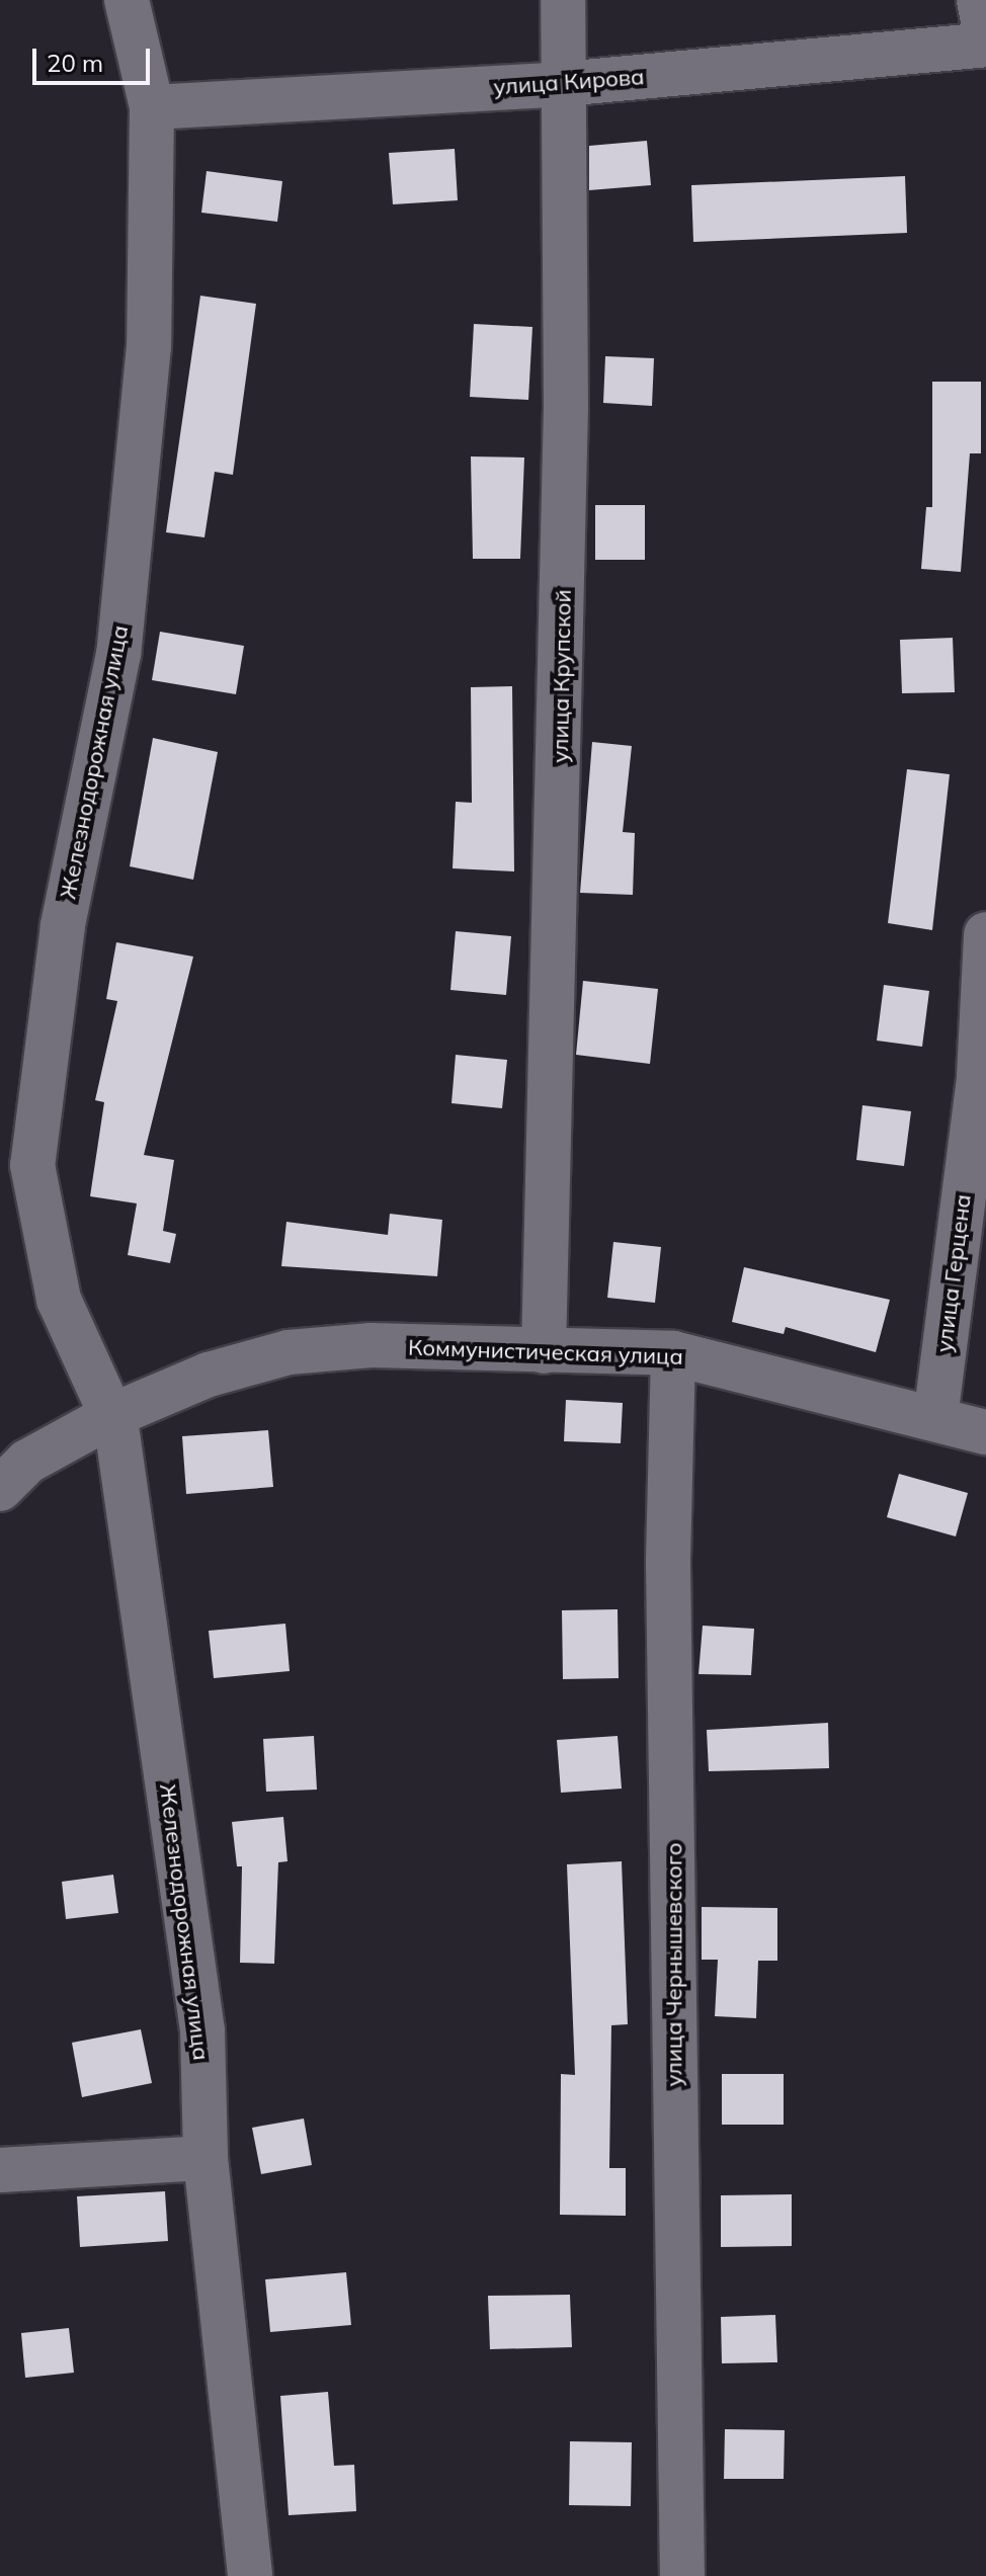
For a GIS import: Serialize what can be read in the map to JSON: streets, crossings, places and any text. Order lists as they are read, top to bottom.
{
  "streets": {
    "street": [
      "улица Кирова",
      "улица Крупской",
      "Железнодорожная улица",
      "улица Герцена",
      "Коммунистическая улица",
      "улица Чернышевского"
    ]
  },
  "crossings": [
    ["улица Кирова", "улица Крупской"],
    ["улица Кирова", "Железнодорожная улица"],
    ["улица Крупской", "Коммунистическая улица"],
    ["Железнодорожная улица", "Коммунистическая улица"],
    ["улица Герцена", "Коммунистическая улица"],
    ["Коммунистическая улица", "улица Чернышевского"]
  ],
  "scale_bar": "20 m"
}
